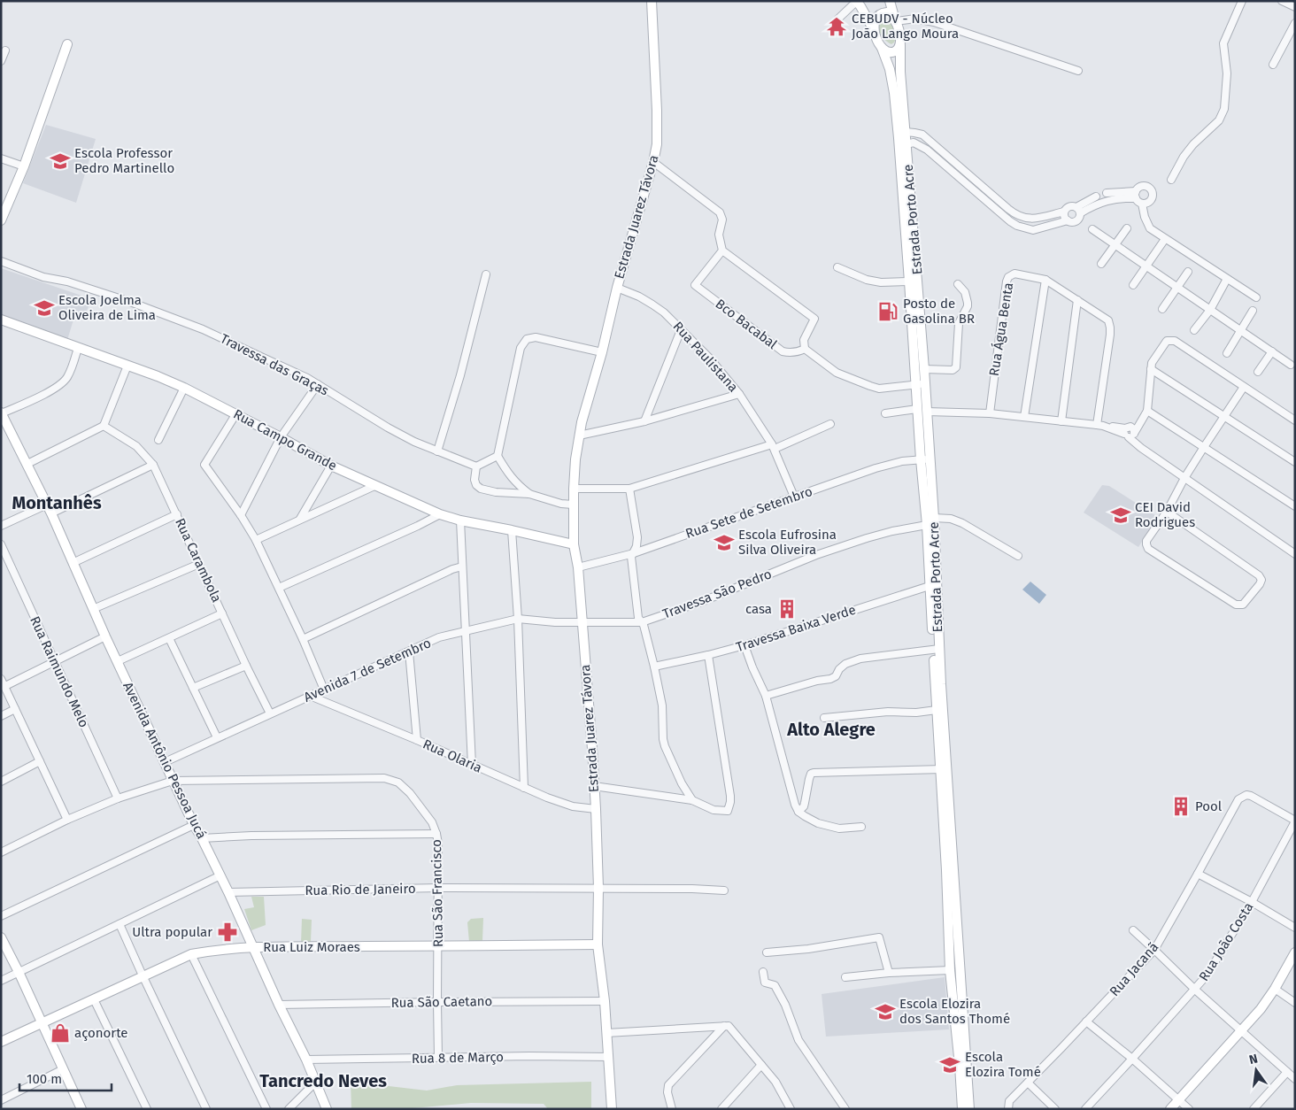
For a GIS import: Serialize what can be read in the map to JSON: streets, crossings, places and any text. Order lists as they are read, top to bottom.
{
  "streets": {
    "street": [
      "Estrada Juarez Távora",
      "Estrada Porto Acre",
      "Bco Bacabal",
      "Rua Água Benta",
      "Rua Paulistana",
      "Travessa das Graças",
      "Rua Campo Grande",
      "Rua Sete de Setembro",
      "Rua Carambola",
      "Travessa São Pedro",
      "Travessa Baixa Verde",
      "Avenida 7 de Setembro",
      "Rua Raimundo Melo",
      "Rua Olaria",
      "Avenida Antônio Pessoa Jucá",
      "Rua Rio de Janeiro",
      "Rua São Francisco",
      "Rua João Costa",
      "Rua Luiz Moraes",
      "Rua Jacanã",
      "Rua São Caetano",
      "Rua 8 de Março"
    ]
  },
  "crossings": [
    ["Estrada Juarez Távora", "Rua Paulistana"],
    ["Estrada Juarez Távora", "Rua Campo Grande"],
    ["Estrada Juarez Távora", "Rua Sete de Setembro"],
    ["Estrada Juarez Távora", "Travessa São Pedro"],
    ["Estrada Juarez Távora", "Avenida 7 de Setembro"],
    ["Estrada Juarez Távora", "Rua Olaria"],
    ["Estrada Juarez Távora", "Rua Rio de Janeiro"],
    ["Estrada Juarez Távora", "Rua Luiz Moraes"],
    ["Estrada Juarez Távora", "Rua São Caetano"],
    ["Estrada Juarez Távora", "Rua 8 de Março"],
    ["Estrada Porto Acre", "Rua Sete de Setembro"],
    ["Estrada Porto Acre", "Travessa São Pedro"],
    ["Estrada Porto Acre", "Travessa Baixa Verde"],
    ["Rua Paulistana", "Rua Sete de Setembro"],
    ["Rua Carambola", "Avenida 7 de Setembro"],
    ["Travessa São Pedro", "Avenida 7 de Setembro"],
    ["Avenida 7 de Setembro", "Rua Olaria"],
    ["Avenida 7 de Setembro", "Avenida Antônio Pessoa Jucá"],
    ["Rua Raimundo Melo", "Rua São Francisco"],
    ["Avenida Antônio Pessoa Jucá", "Rua Rio de Janeiro"],
    ["Avenida Antônio Pessoa Jucá", "Rua São Francisco"],
    ["Avenida Antônio Pessoa Jucá", "Rua Luiz Moraes"],
    ["Avenida Antônio Pessoa Jucá", "Rua São Caetano"],
    ["Avenida Antônio Pessoa Jucá", "Rua 8 de Março"],
    ["Rua Rio de Janeiro", "Rua São Francisco"],
    ["Rua São Francisco", "Rua Luiz Moraes"],
    ["Rua São Francisco", "Rua São Caetano"],
    ["Rua São Francisco", "Rua 8 de Março"],
    ["Rua João Costa", "Rua Jacanã"]
  ],
  "districts": ["Montanhês", "Alto Alegre", "Tancredo Neves"],
  "places": {
    "temple": ["CEBUDV - Núcleo João Lango Moura"],
    "school or university": [
      "Escola Professor Pedro Martinello",
      "Escola Joelma Oliveira de Lima",
      "CEI David Rodrigues",
      "Escola Eufrosina Silva Oliveira",
      "Escola Elozira dos Santos Thomé",
      "Escola Elozira Tomé"
    ],
    "fuel station": ["Posto de Gasolina BR"],
    "building": ["casa", "Pool"],
    "pharmacy": ["Ultra popular"],
    "shop": ["açonorte"]
  },
  "scale_bar": "100 m",
  "north": "top"
}
